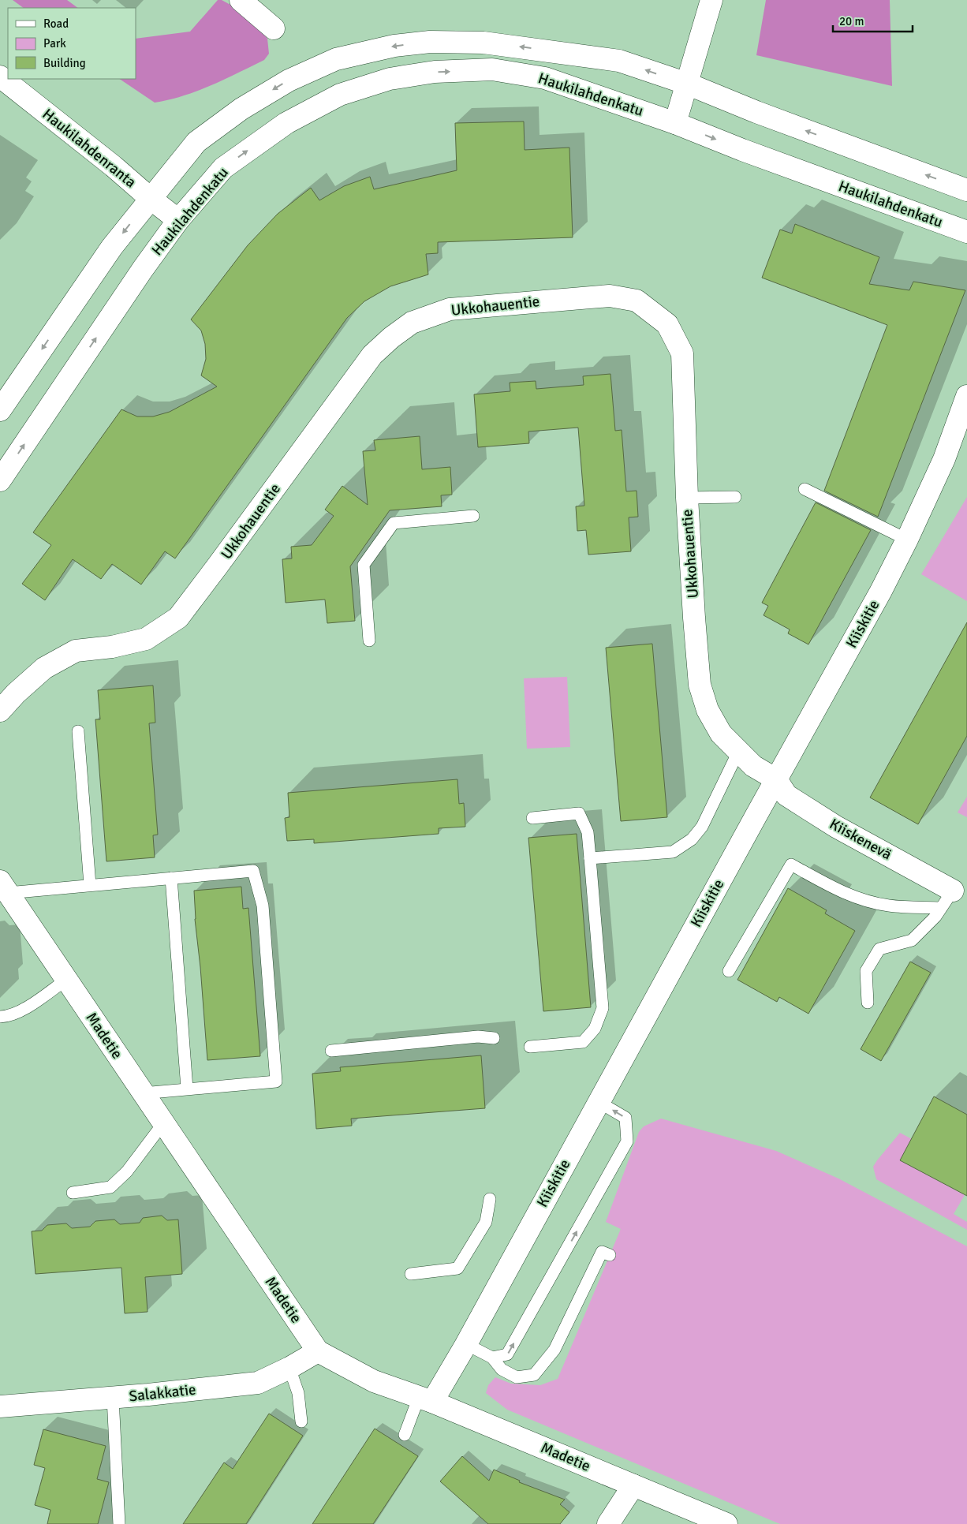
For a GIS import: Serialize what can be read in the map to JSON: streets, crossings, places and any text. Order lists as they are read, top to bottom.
{
  "streets": {
    "street": [
      "Haukilahdenkatu",
      "Haukilahdenranta",
      "Ukkohauentie",
      "Kiiskitie",
      "Kiiskenevä",
      "Madetie",
      "Salakkatie"
    ]
  },
  "crossings": [
    ["Haukilahdenkatu", "Haukilahdenranta"],
    ["Ukkohauentie", "Kiiskitie"],
    ["Ukkohauentie", "Kiiskenevä"],
    ["Kiiskitie", "Kiiskenevä"],
    ["Kiiskitie", "Madetie"],
    ["Madetie", "Salakkatie"]
  ],
  "legend": ["Road", "Park", "Building"],
  "scale_bar": "20 m"
}
